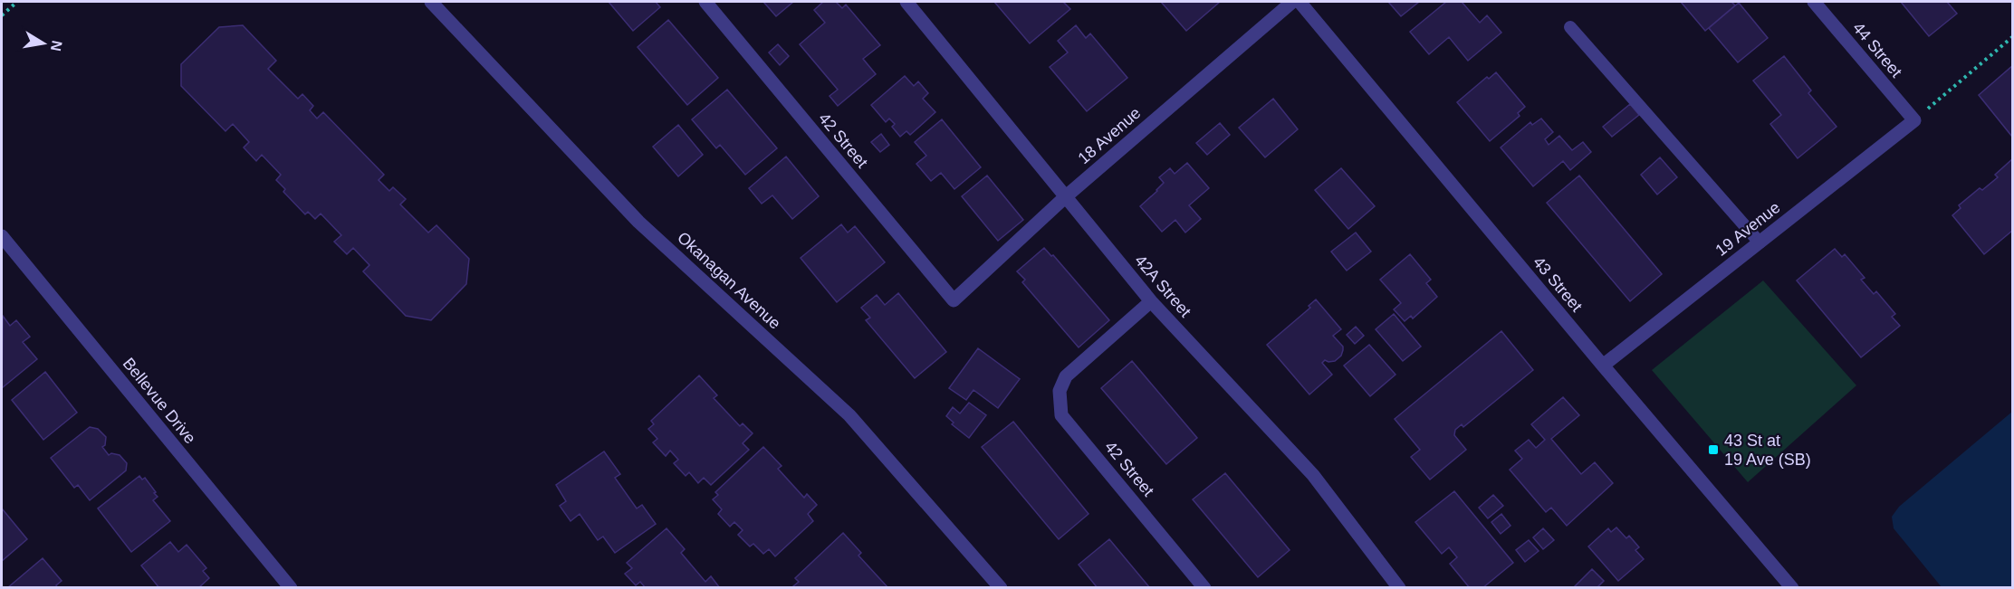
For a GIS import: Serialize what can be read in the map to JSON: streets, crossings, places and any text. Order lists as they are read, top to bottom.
{
  "streets": {
    "street": [
      "44 Street",
      "18 Avenue",
      "42 Street",
      "19 Avenue",
      "Okanagan Avenue",
      "43 Street",
      "42A Street",
      "Bellevue Drive"
    ]
  },
  "crossings": [
    ["44 Street", "19 Avenue"],
    ["18 Avenue", "42 Street"],
    ["18 Avenue", "42A Street"],
    ["42 Street", "42A Street"],
    ["19 Avenue", "43 Street"]
  ],
  "places": {
    "transit": ["43 St at 19 Ave (SB)"]
  },
  "north": "right"
}
